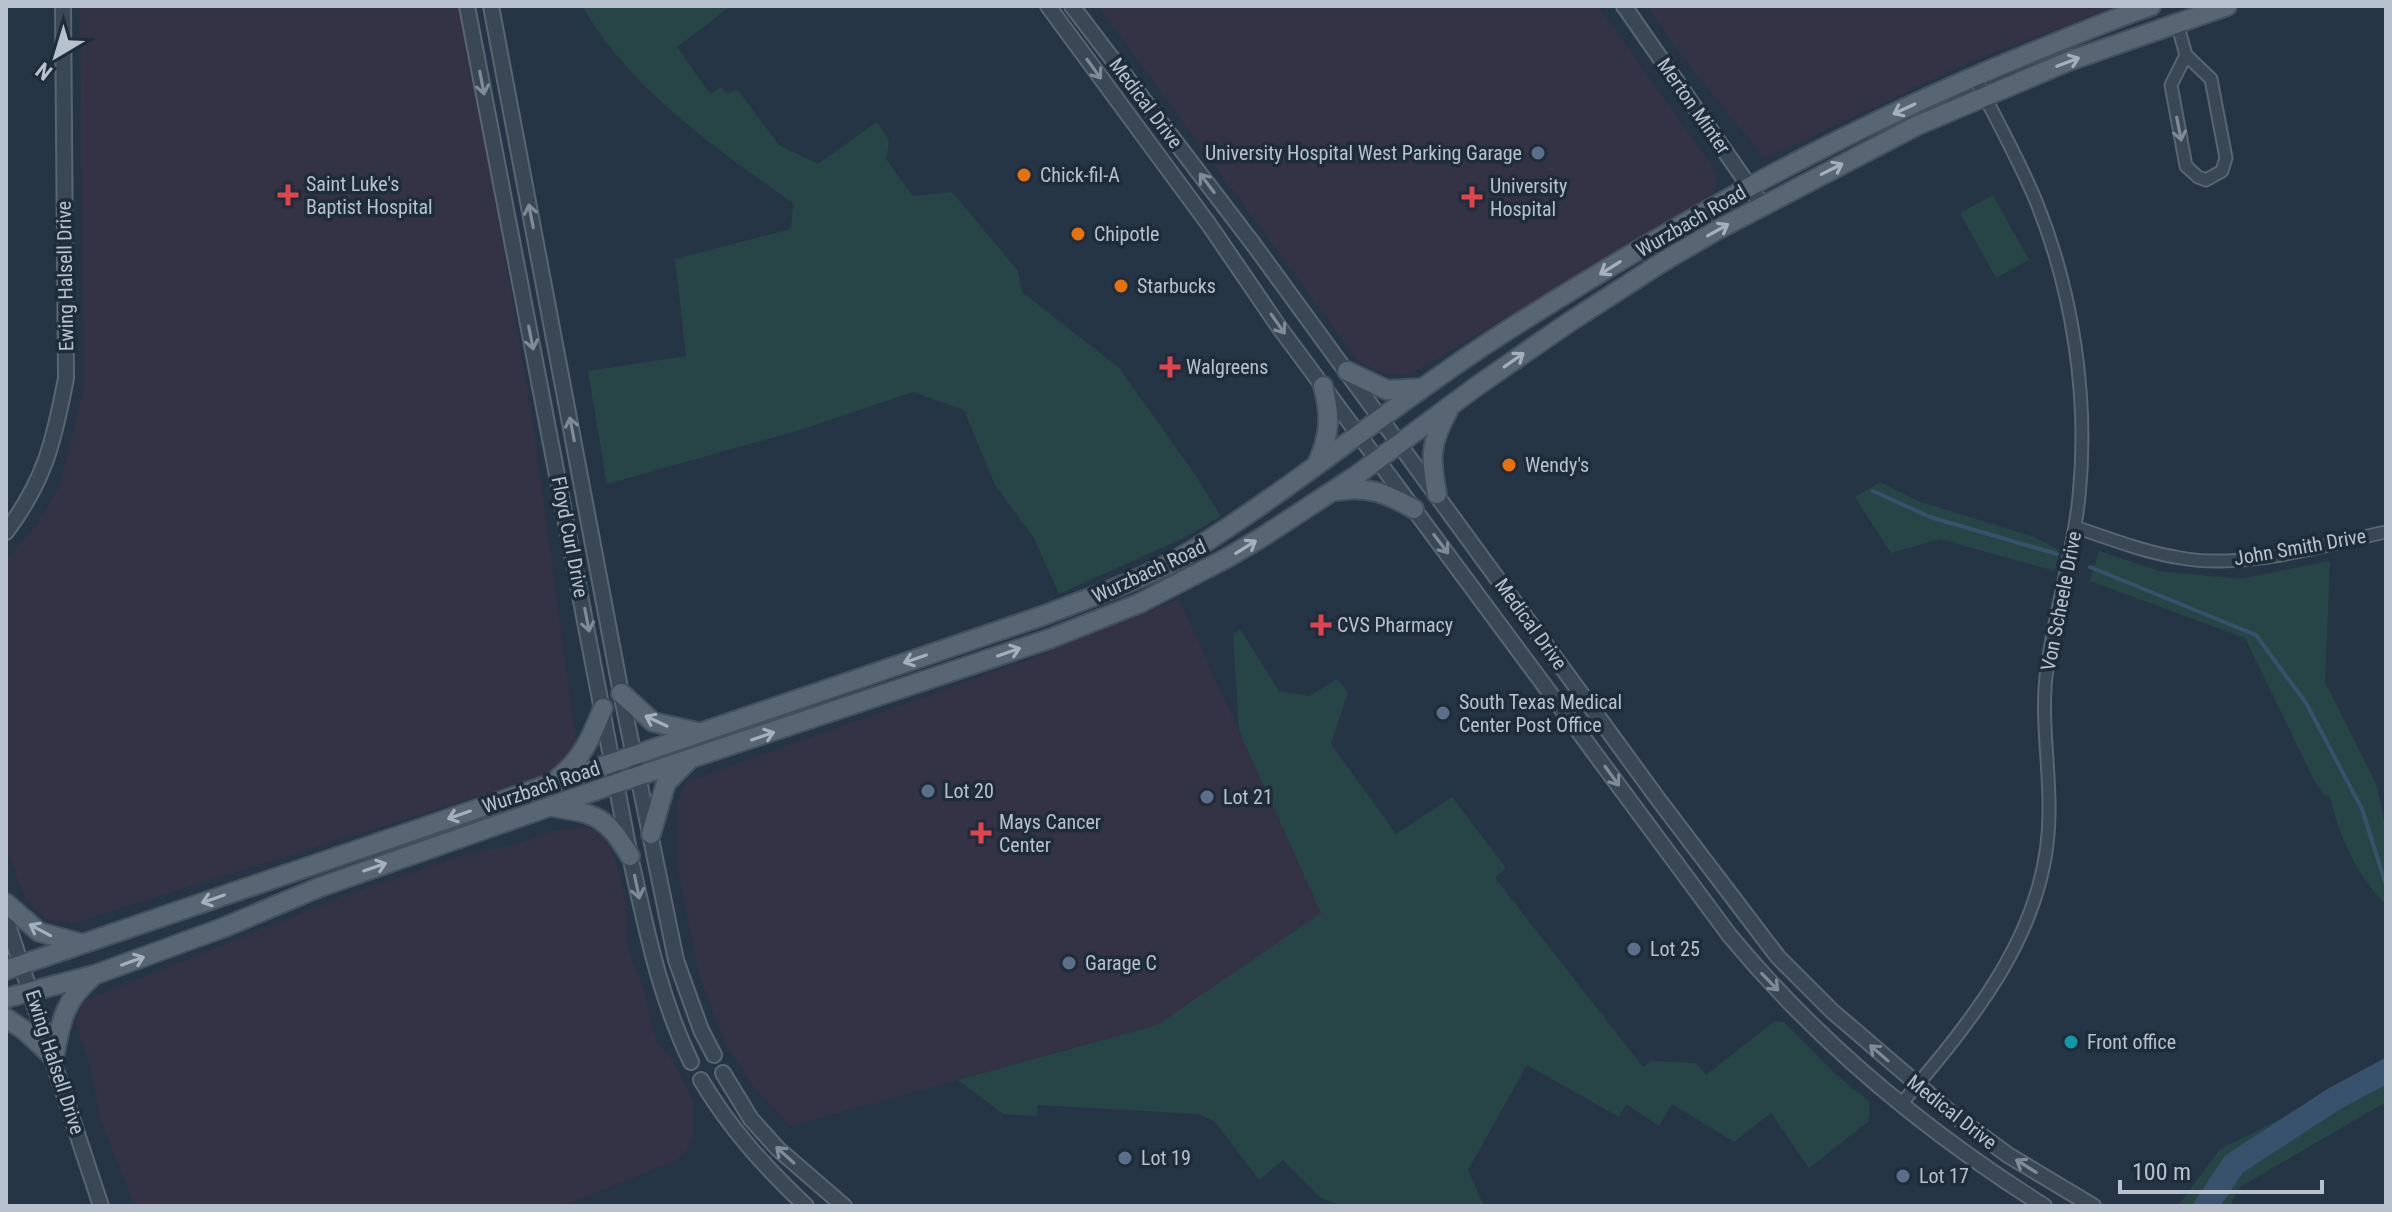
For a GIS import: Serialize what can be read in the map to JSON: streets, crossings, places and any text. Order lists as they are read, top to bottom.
{
  "streets": {
    "main road": ["Wurzbach Road"],
    "street": [
      "Medical Drive",
      "Merton Minter",
      "Ewing Halsell Drive",
      "Floyd Curl Drive",
      "John Smith Drive",
      "Von Scheele Drive"
    ]
  },
  "crossings": [
    ["Medical Drive", "Wurzbach Road"],
    ["Medical Drive", "Von Scheele Drive"],
    ["Merton Minter", "Wurzbach Road"],
    ["Wurzbach Road", "Ewing Halsell Drive"],
    ["Wurzbach Road", "Floyd Curl Drive"],
    ["Wurzbach Road", "Von Scheele Drive"],
    ["John Smith Drive", "Von Scheele Drive"]
  ],
  "places": {
    "other": [
      "University Hospital West Parking Garage",
      "Chick-fil-A",
      "Chipotle",
      "Starbucks",
      "Wendy's",
      "South Texas Medical Center Post Office",
      "Lot 20",
      "Lot 21",
      "Lot 25",
      "Garage C",
      "Front office",
      "Lot 19",
      "Lot 17"
    ],
    "health": [
      "Saint Luke's Baptist Hospital",
      "University Hospital",
      "Walgreens",
      "CVS Pharmacy",
      "Mays Cancer Center"
    ]
  },
  "scale_bar": "100 m",
  "north": "bottom left"
}
